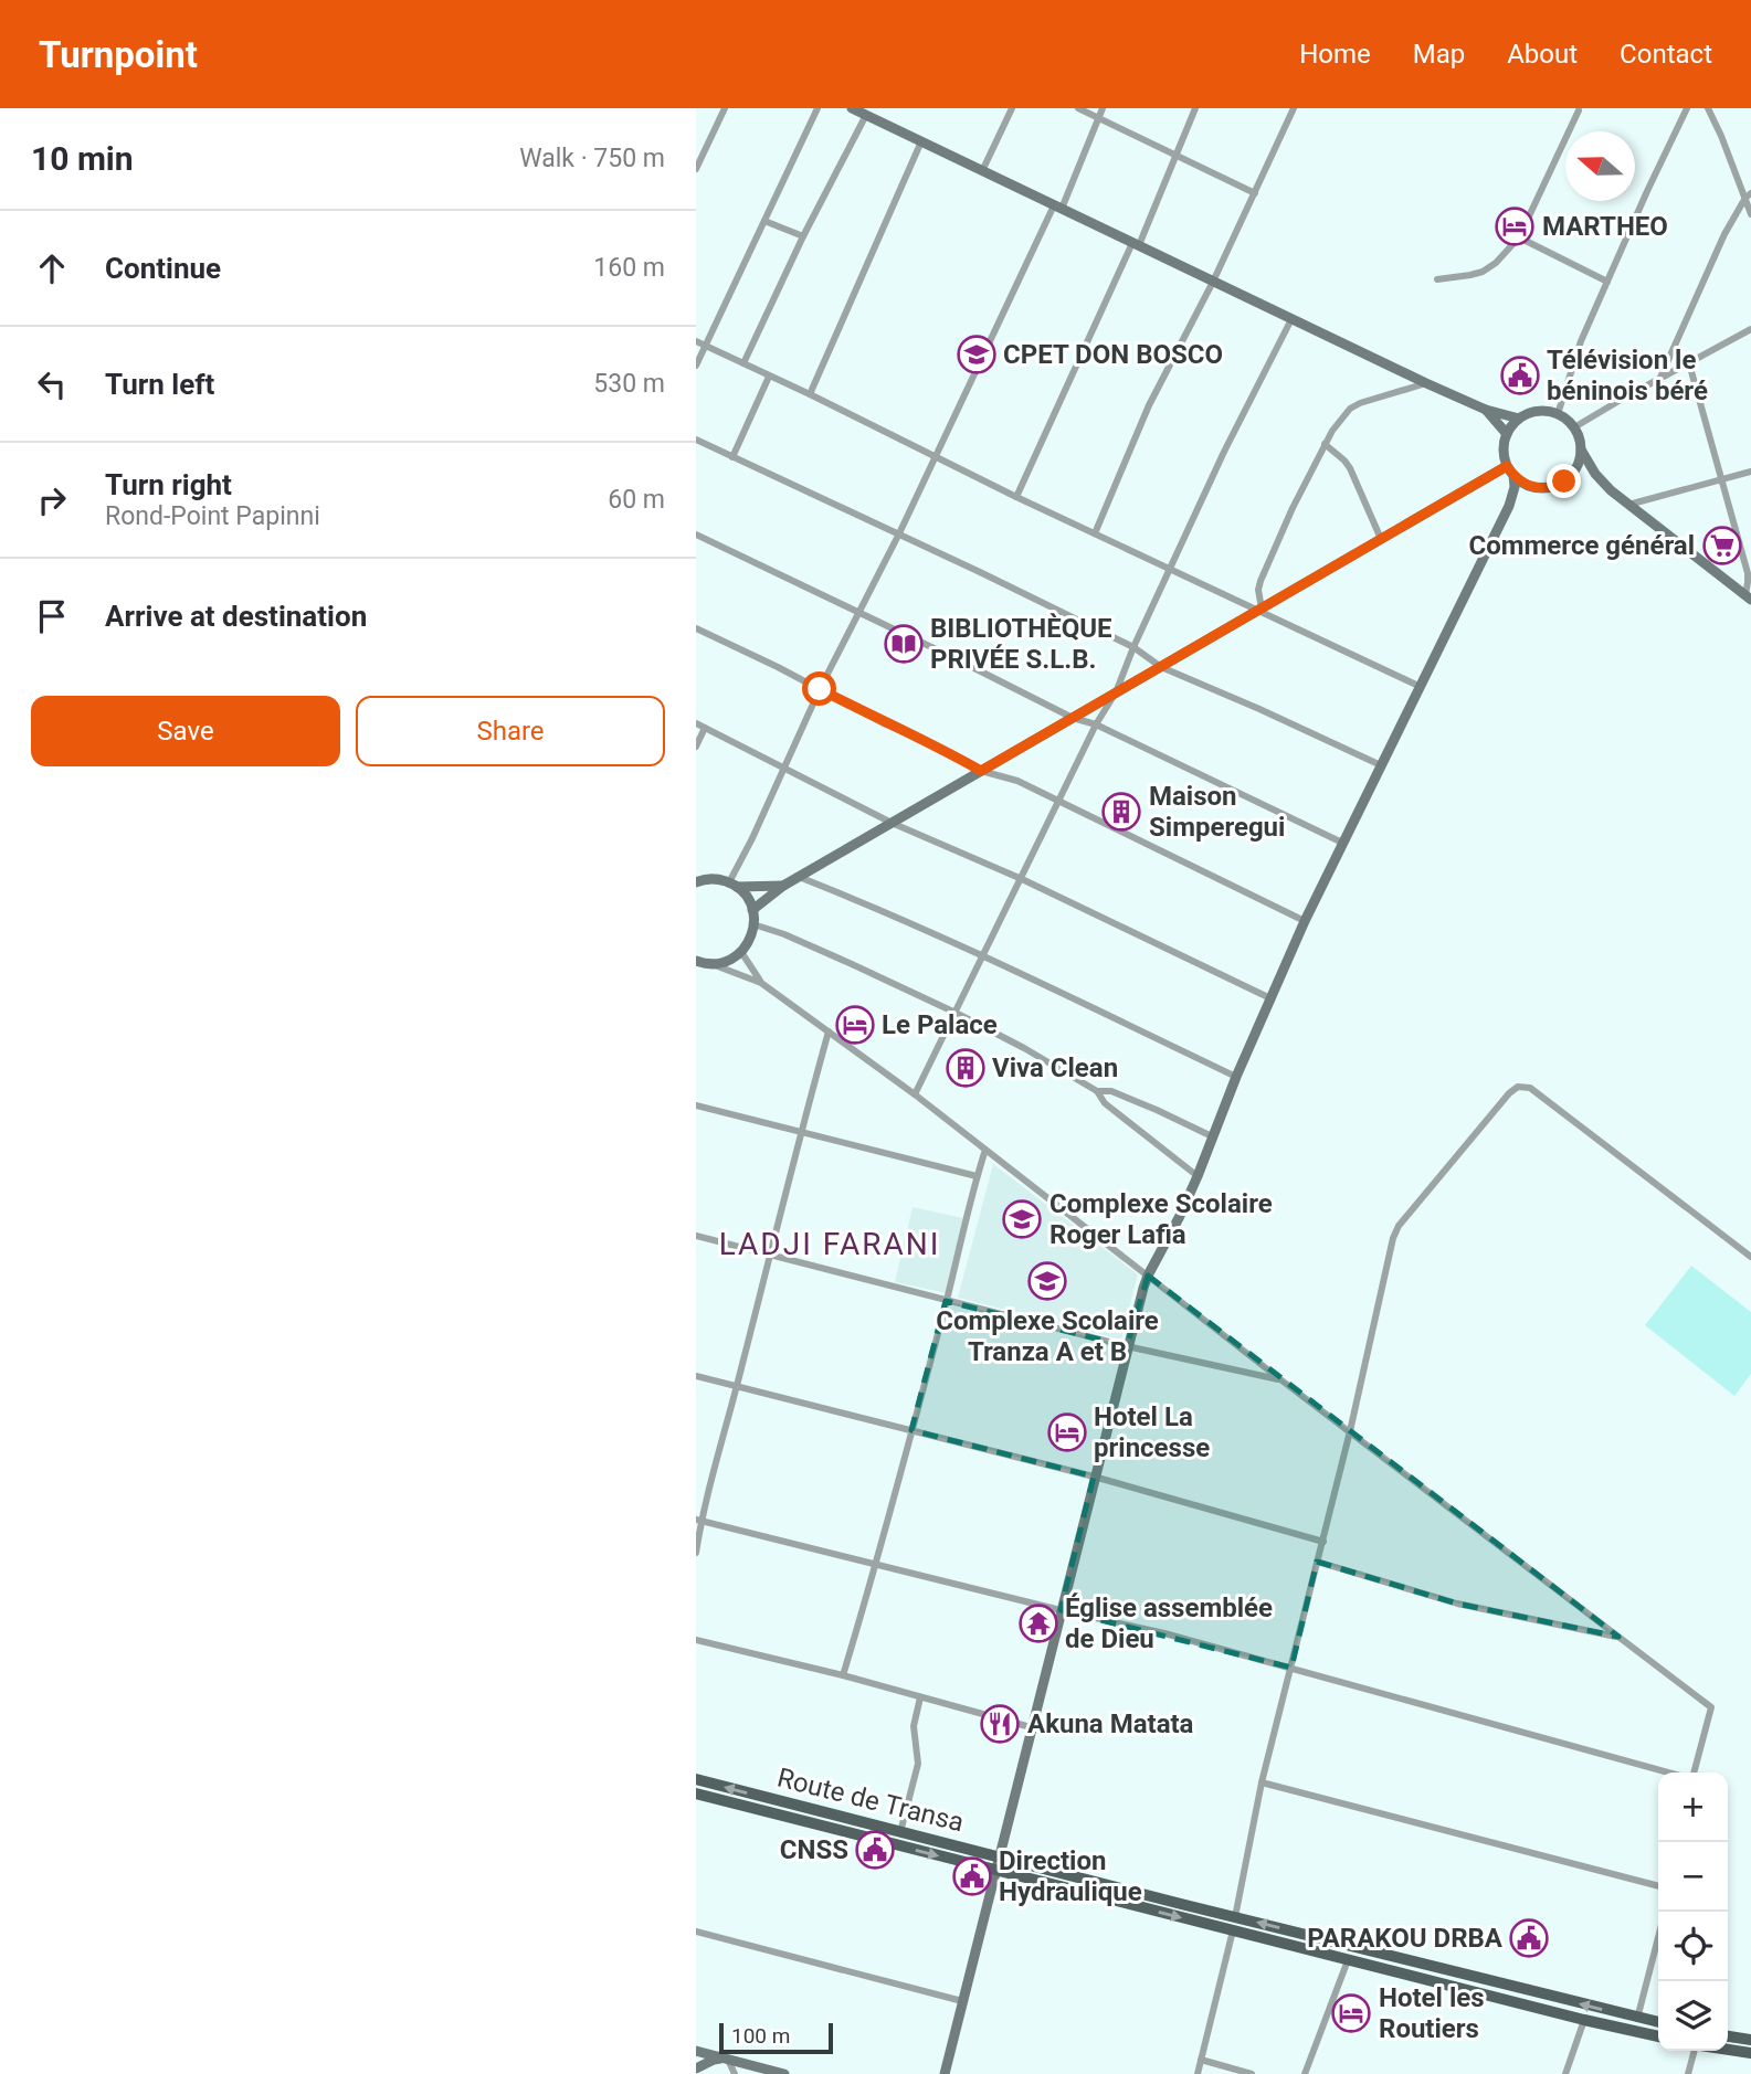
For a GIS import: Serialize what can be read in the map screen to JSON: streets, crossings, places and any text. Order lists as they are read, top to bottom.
{
  "streets": {
    "main road": ["Route de Transa"]
  },
  "districts": ["LADJI FARANI"],
  "places": {
    "hotel": [
      "MARTHEO",
      "Le Palace",
      "Hotel La princesse",
      "Hotel les Routiers"
    ],
    "school or university": ["CPET DON BOSCO", "Complexe Scolaire Roger Lafia", "Complexe Scolaire Tranza A et B"],
    "public building": [
      "Télévision le béninois béré",
      "CNSS",
      "Direction Hydraulique",
      "PARAKOU DRBA"
    ],
    "supermarket": ["Commerce général"],
    "library": ["BIBLIOTHÈQUE PRIVÉE S.L.B."],
    "building": ["Maison Simperegui", "Viva Clean"],
    "temple": ["Église assemblée de Dieu"],
    "restaurant": ["Akuna Matata"]
  },
  "scale_bar": "100 m",
  "north": "left",
  "page": {
    "header": "Turnpoint",
    "nav": [
      "Home",
      "Map",
      "About",
      "Contact"
    ],
    "heading": ["10 min", "Walk · 750 m"],
    "list": [
      ["Continue", "160 m"],
      ["Turn left", "530 m"],
      ["Turn right", "Rond-Point Papinni", "60 m"],
      "Arrive at destination"
    ],
    "buttons": ["Save", "Share"],
    "map_buttons": ["+", "−"],
    "scale": "100 m"
  }
}
